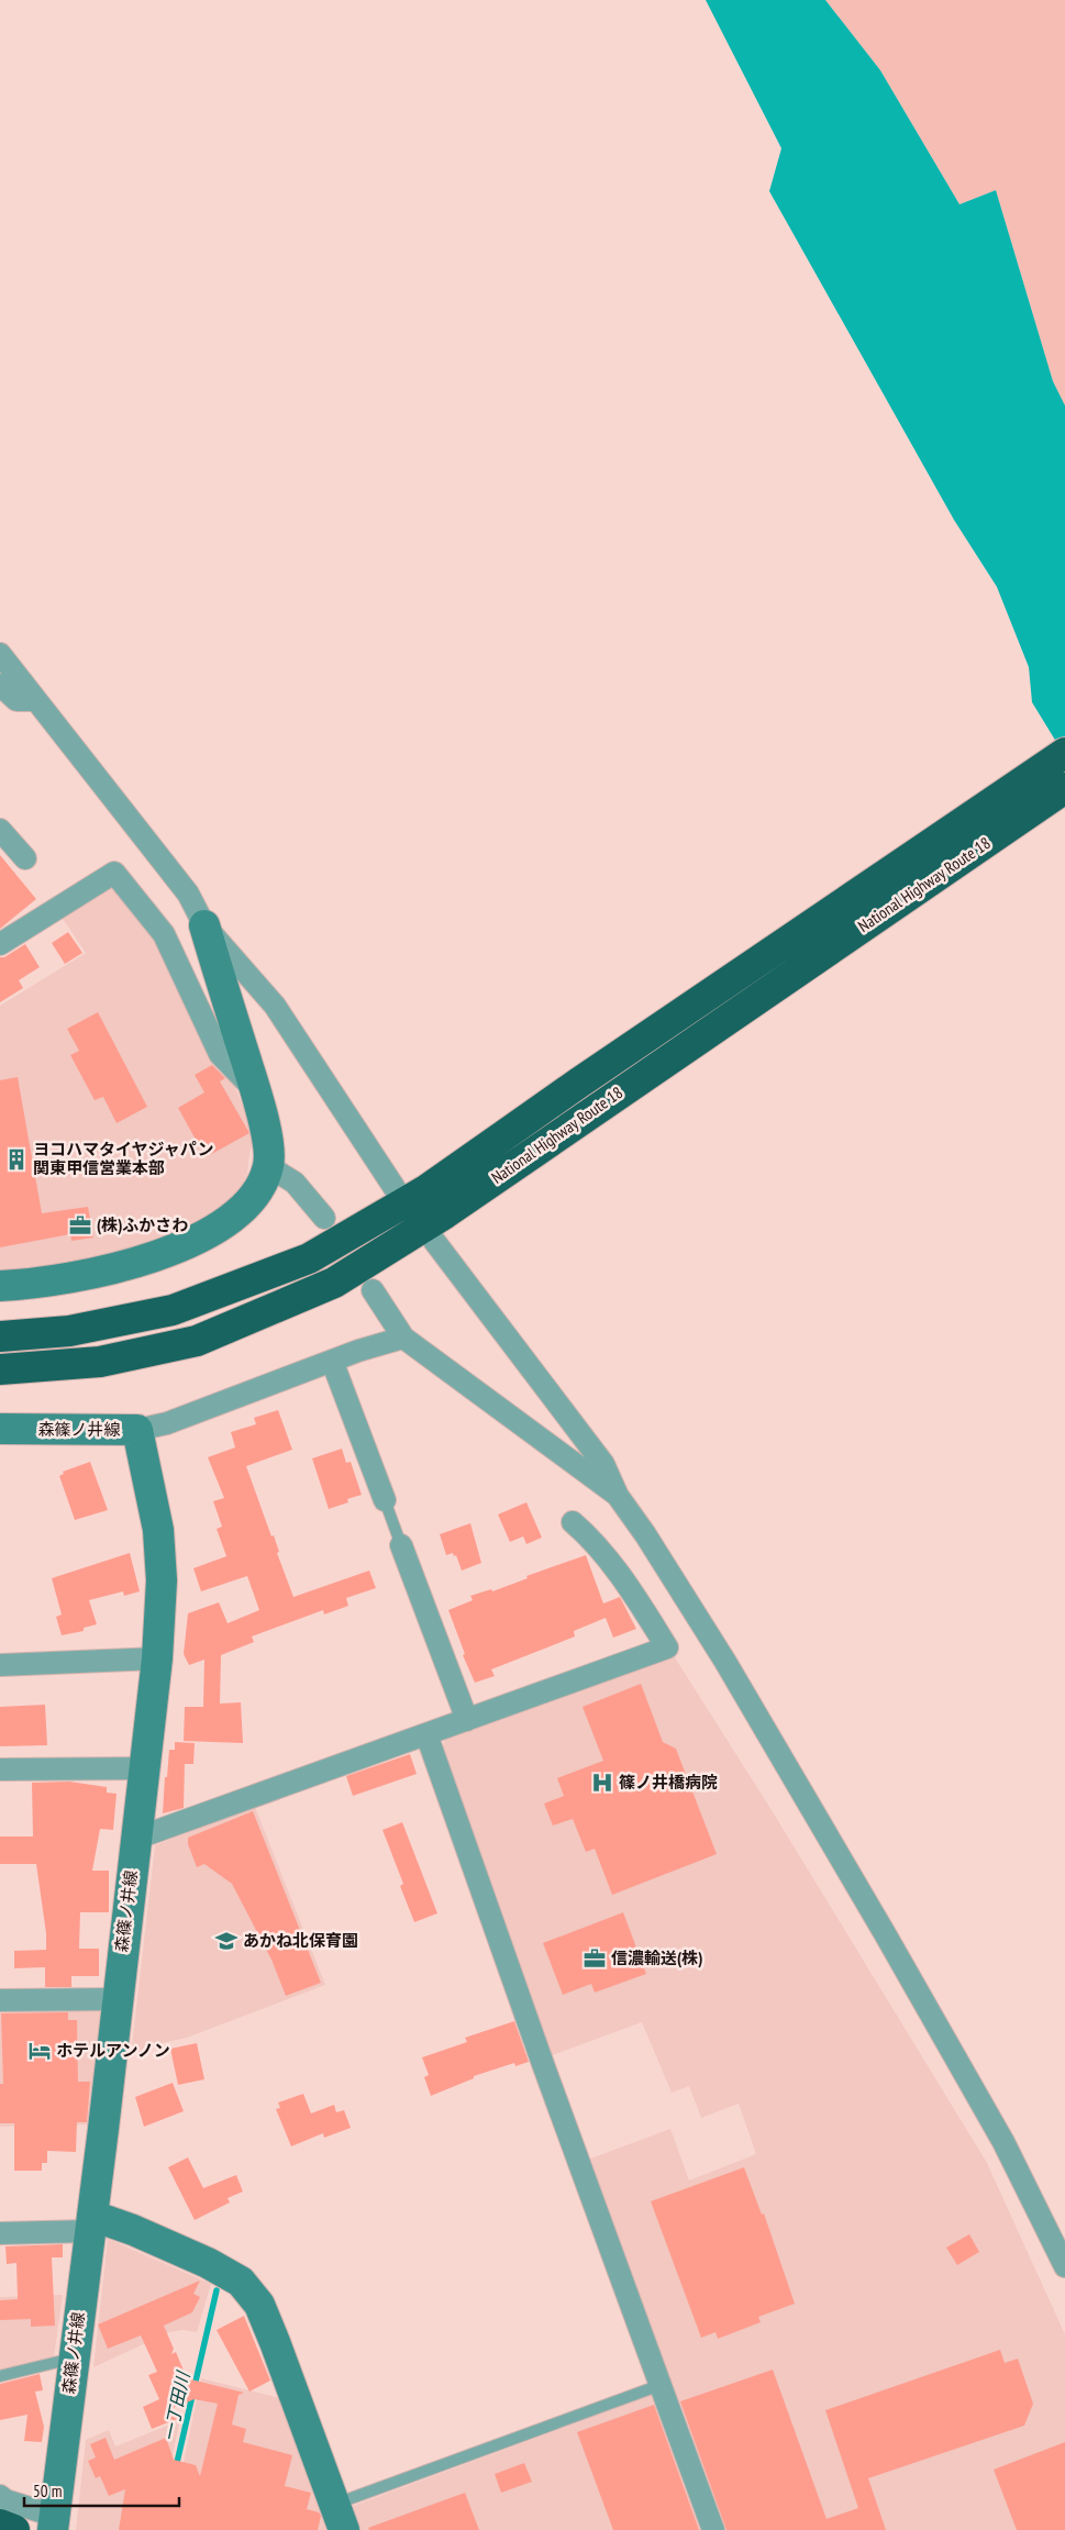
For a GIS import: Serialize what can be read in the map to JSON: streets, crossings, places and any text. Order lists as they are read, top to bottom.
{
  "streets": {
    "highway": ["National Highway Route 18"],
    "main road": ["森篠ノ井線"]
  },
  "water": ["一丁田川"],
  "places": {
    "building": ["ヨコハマタイヤジャパン 関東甲信営業本部"],
    "office": ["(株)ふかさわ", "信濃輸送(株)"],
    "hospital": ["篠ノ井橋病院"],
    "school or university": ["あかね北保育園"],
    "hotel": ["ホテルアンノン"]
  },
  "scale_bar": "50 m"
}
